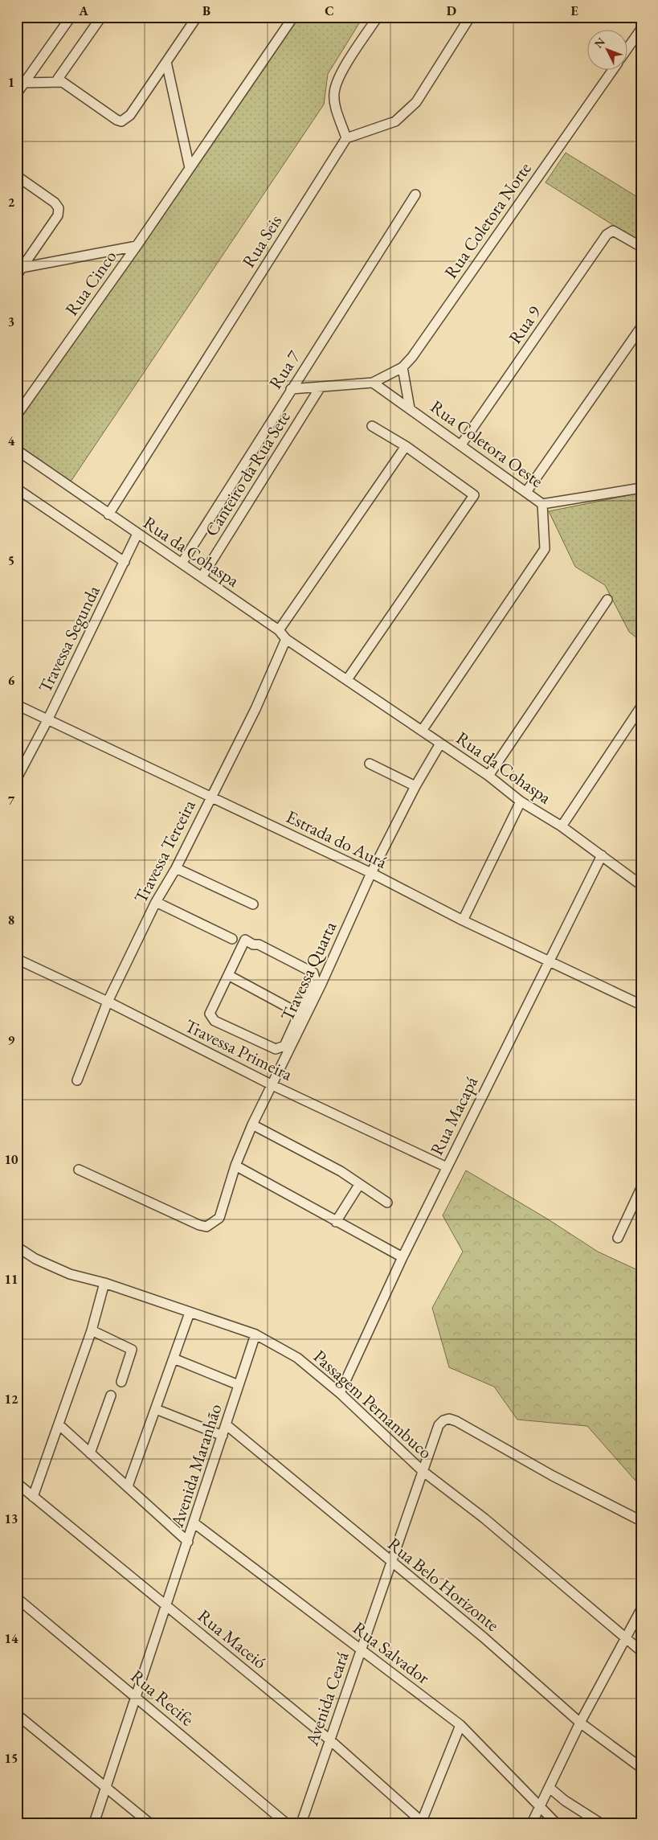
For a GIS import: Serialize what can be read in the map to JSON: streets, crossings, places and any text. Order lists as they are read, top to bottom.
{
  "streets": {
    "street": [
      "Rua Coletora Norte",
      "Rua Seis",
      "Rua Cinco",
      "Rua 9",
      "Rua 7",
      "Rua Coletora Oeste",
      "Canteiro da Rua Sete",
      "Rua da Cohaspa",
      "Travessa Segunda",
      "Estrada do Aurá",
      "Travessa Terceira",
      "Travessa Quarta",
      "Travessa Primeira",
      "Rua Macapá",
      "Passagem Pernambuco",
      "Avenida Maranhão",
      "Rua Belo Horizonte",
      "Rua Maceió",
      "Rua Salvador",
      "Rua Recife",
      "Avenida Ceará"
    ]
  },
  "crossings": [
    ["Rua Coletora Norte", "Rua Coletora Oeste"],
    ["Rua Seis", "Rua da Cohaspa"],
    ["Rua 9", "Rua Coletora Oeste"],
    ["Rua 7", "Rua da Cohaspa"],
    ["Canteiro da Rua Sete", "Rua da Cohaspa"],
    ["Rua da Cohaspa", "Travessa Segunda"],
    ["Rua da Cohaspa", "Travessa Terceira"],
    ["Rua da Cohaspa", "Travessa Quarta"],
    ["Rua da Cohaspa", "Rua Macapá"],
    ["Travessa Segunda", "Estrada do Aurá"],
    ["Estrada do Aurá", "Travessa Terceira"],
    ["Estrada do Aurá", "Travessa Quarta"],
    ["Estrada do Aurá", "Rua Macapá"],
    ["Travessa Terceira", "Travessa Primeira"],
    ["Travessa Quarta", "Travessa Primeira"],
    ["Travessa Primeira", "Rua Macapá"],
    ["Rua Macapá", "Passagem Pernambuco"],
    ["Passagem Pernambuco", "Avenida Maranhão"],
    ["Passagem Pernambuco", "Avenida Ceará"],
    ["Avenida Maranhão", "Rua Belo Horizonte"],
    ["Avenida Maranhão", "Rua Maceió"],
    ["Avenida Maranhão", "Rua Salvador"],
    ["Avenida Maranhão", "Rua Recife"],
    ["Rua Belo Horizonte", "Avenida Ceará"],
    ["Rua Maceió", "Avenida Ceará"],
    ["Rua Salvador", "Avenida Ceará"]
  ],
  "north": "top left",
  "grid": {
    "columns": [
      "A",
      "B",
      "C",
      "D",
      "E"
    ],
    "rows": [
      "1",
      "2",
      "3",
      "4",
      "5",
      "6",
      "7",
      "8",
      "9",
      "10",
      "11",
      "12",
      "13",
      "14",
      "15"
    ]
  }
}
